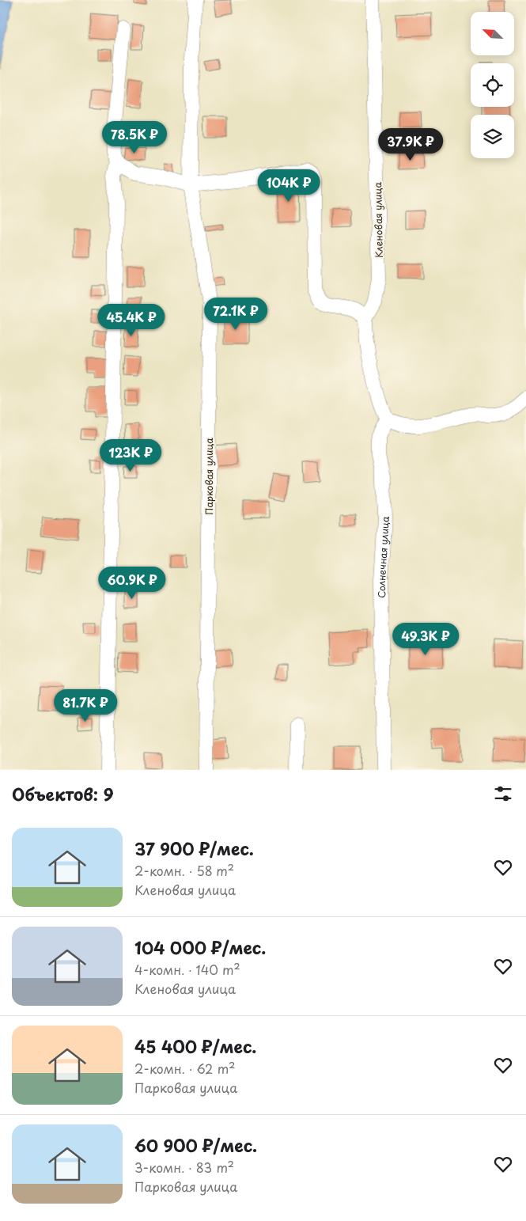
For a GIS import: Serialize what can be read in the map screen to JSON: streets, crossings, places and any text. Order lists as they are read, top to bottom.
{
  "streets": {
    "street": ["Кленовая улица", "Парковая улица", "Солнечная улица"]
  },
  "north": "top left",
  "page": {
    "price": [
      "78.5K ₽",
      "37.9K ₽",
      "104K ₽",
      "72.1K ₽",
      "45.4K ₽",
      "123K ₽",
      "60.9K ₽",
      "49.3K ₽",
      "81.7K ₽"
    ],
    "heading": "Объектов: 9",
    "list": [
      {
        "name": "37 900 ₽/мес.",
        "note": "2-комн. · 58 m² · Кленовая улица"
      },
      {
        "name": "104 000 ₽/мес.",
        "note": "4-комн. · 140 m² · Кленовая улица"
      },
      {
        "name": "45 400 ₽/мес.",
        "note": "2-комн. · 62 m² · Парковая улица"
      },
      {
        "name": "60 900 ₽/мес.",
        "note": "3-комн. · 83 m² · Парковая улица"
      }
    ]
  }
}
